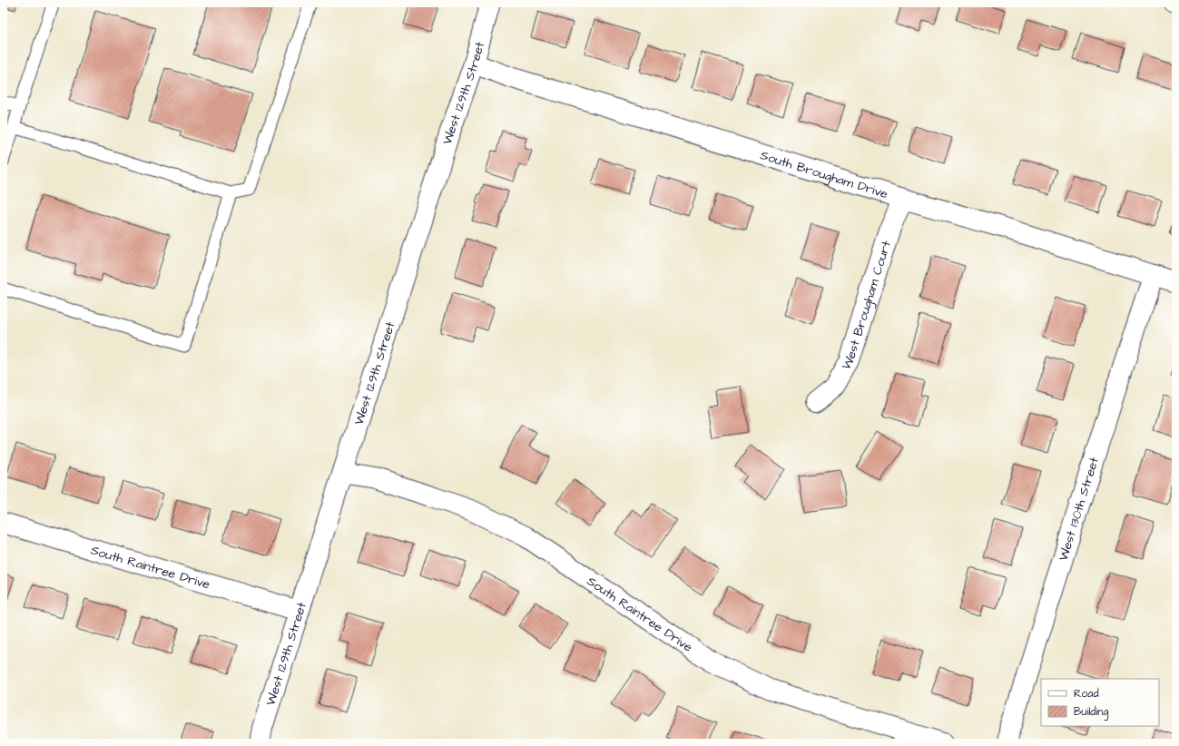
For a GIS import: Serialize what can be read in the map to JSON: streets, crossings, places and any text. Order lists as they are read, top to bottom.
{
  "streets": {
    "street": [
      "West 129th Street",
      "South Brougham Drive",
      "West Brougham Court",
      "West 130th Street",
      "South Raintree Drive"
    ]
  },
  "crossings": [
    ["West 129th Street", "South Brougham Drive"],
    ["West 129th Street", "South Raintree Drive"],
    ["South Brougham Drive", "West Brougham Court"],
    ["South Brougham Drive", "West 130th Street"]
  ],
  "legend": ["Road", "Building"]
}
